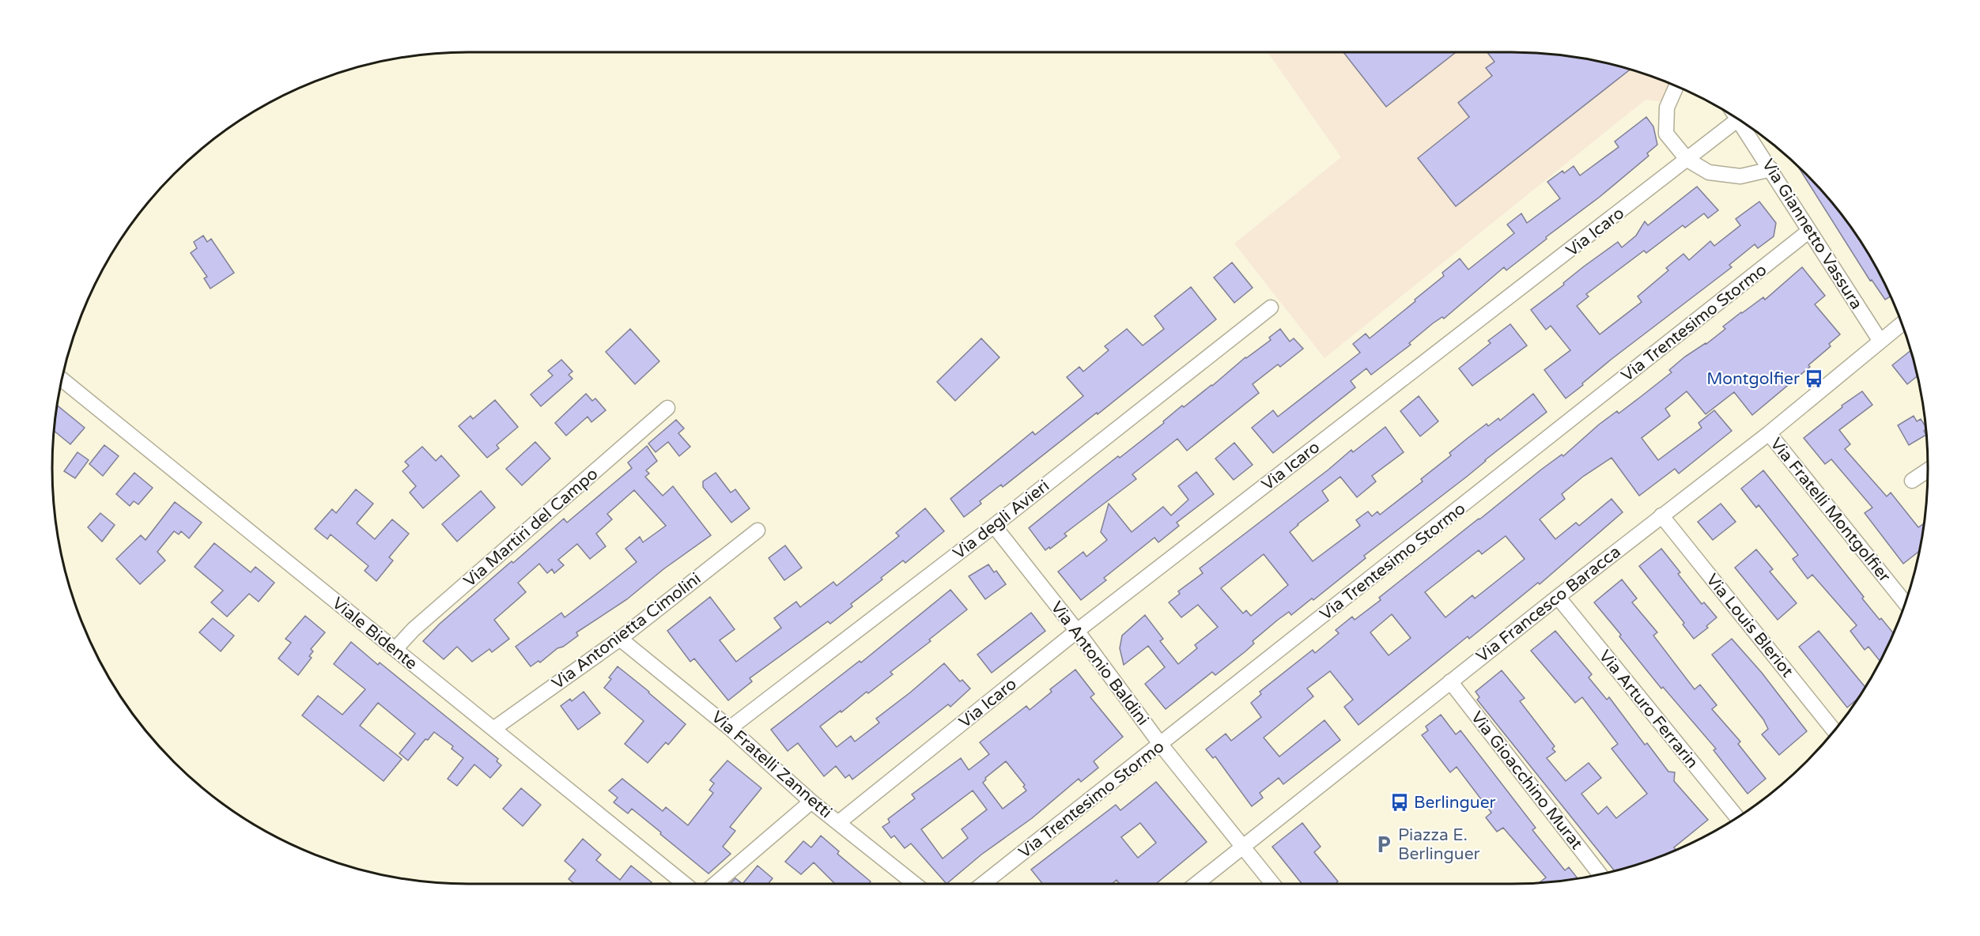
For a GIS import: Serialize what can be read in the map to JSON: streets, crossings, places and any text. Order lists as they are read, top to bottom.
{
  "streets": {
    "street": [
      "Via Icaro",
      "Via Giannetto Vassura",
      "Via Trentesimo Stormo",
      "Via Fratelli Montgolfier",
      "Via degli Avieri",
      "Via Martiri del Campo",
      "Via Francesco Baracca",
      "Via Louis Bleriot",
      "Via Antonietta Cimolini",
      "Viale Bidente",
      "Via Antonio Baldini",
      "Via Arturo Ferrarin",
      "Via Fratelli Zannetti",
      "Via Gioacchino Murat"
    ]
  },
  "crossings": [
    ["Via Icaro", "Via Antonio Baldini"],
    ["Via Icaro", "Via Fratelli Zannetti"],
    ["Via Giannetto Vassura", "Via Trentesimo Stormo"],
    ["Via Giannetto Vassura", "Via Francesco Baracca"],
    ["Via Trentesimo Stormo", "Via Antonio Baldini"],
    ["Via Fratelli Montgolfier", "Via Francesco Baracca"],
    ["Via degli Avieri", "Via Antonio Baldini"],
    ["Via degli Avieri", "Via Fratelli Zannetti"],
    ["Via Martiri del Campo", "Viale Bidente"],
    ["Via Francesco Baracca", "Via Louis Bleriot"],
    ["Via Francesco Baracca", "Via Antonio Baldini"],
    ["Via Francesco Baracca", "Via Arturo Ferrarin"],
    ["Via Francesco Baracca", "Via Gioacchino Murat"],
    ["Via Antonietta Cimolini", "Viale Bidente"],
    ["Via Antonietta Cimolini", "Via Fratelli Zannetti"]
  ],
  "places": {
    "bus stop": ["Montgolfier", "Berlinguer"],
    "parking": ["Piazza E. Berlinguer"]
  }
}
